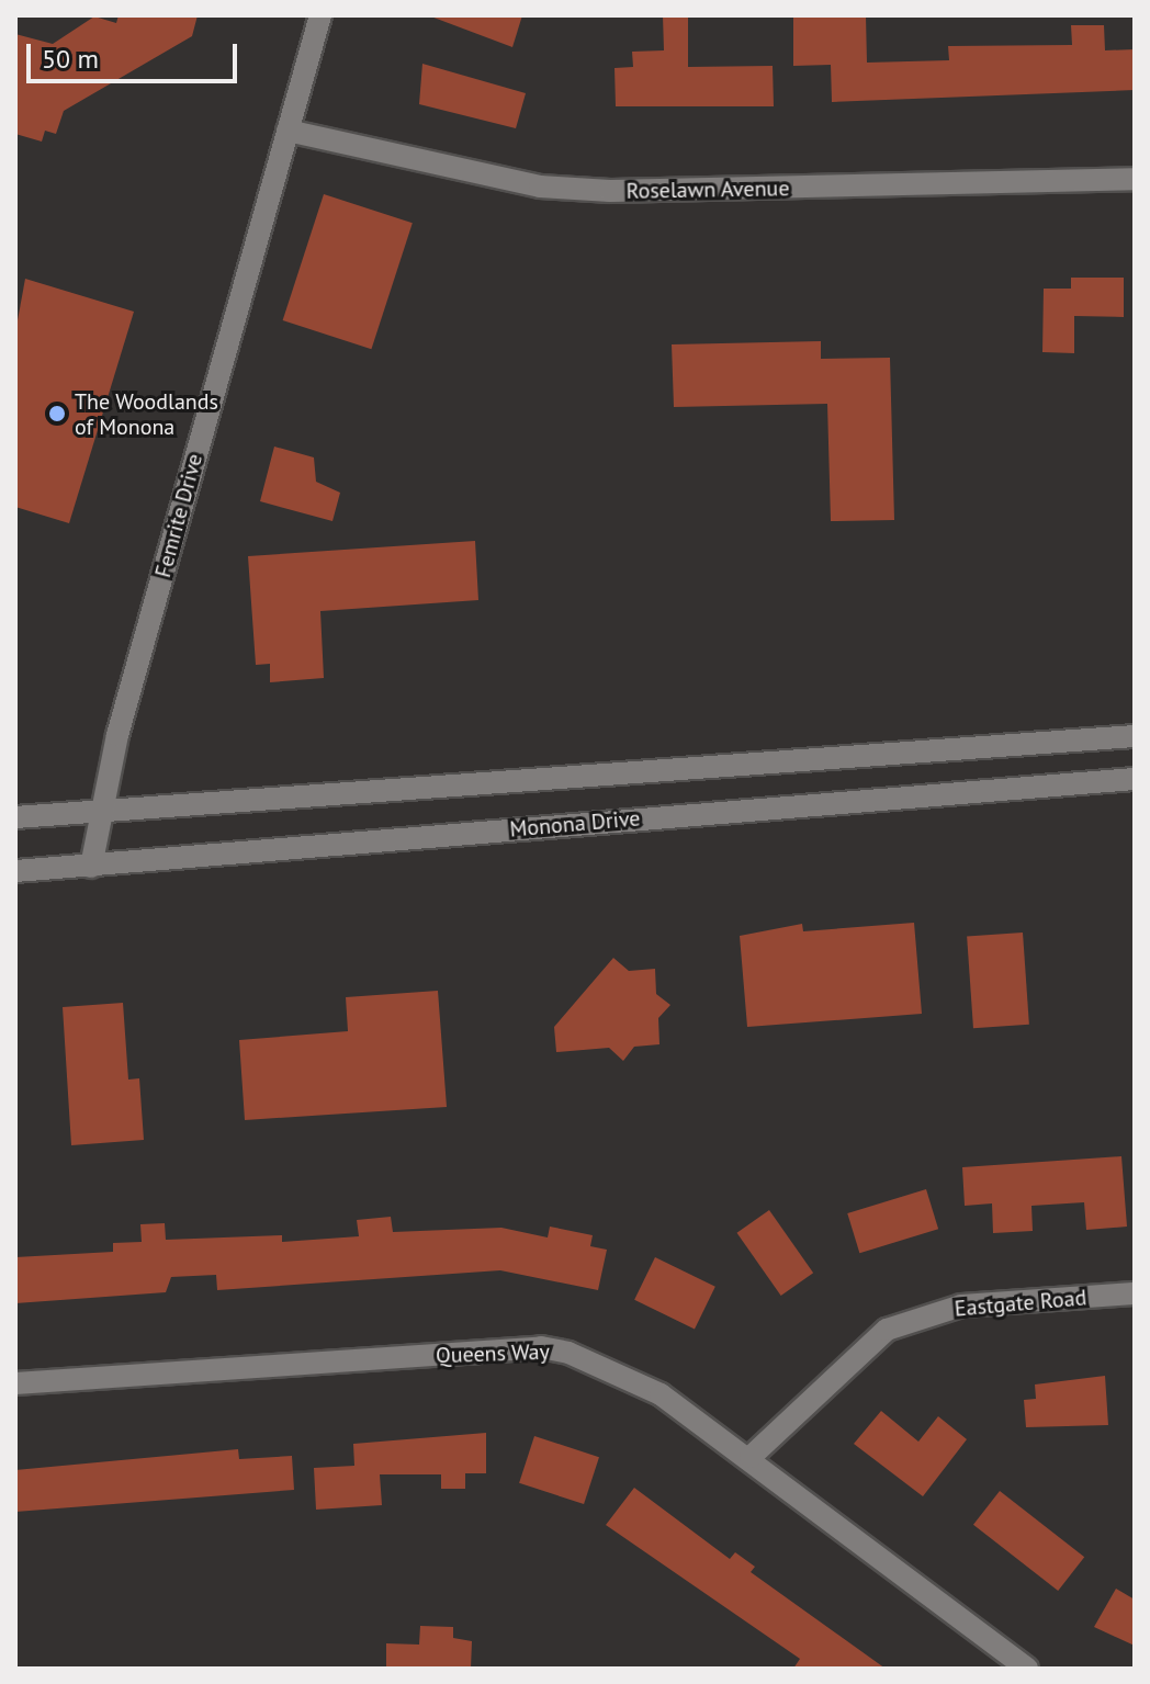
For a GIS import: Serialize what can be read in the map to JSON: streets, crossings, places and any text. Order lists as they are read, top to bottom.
{
  "streets": {
    "street": [
      "Roselawn Avenue",
      "Femrite Drive",
      "Monona Drive",
      "Eastgate Road",
      "Queens Way"
    ]
  },
  "crossings": [
    ["Roselawn Avenue", "Femrite Drive"],
    ["Femrite Drive", "Monona Drive"],
    ["Eastgate Road", "Queens Way"]
  ],
  "places": ["The Woodlands of Monona"],
  "scale_bar": "50 m"
}
